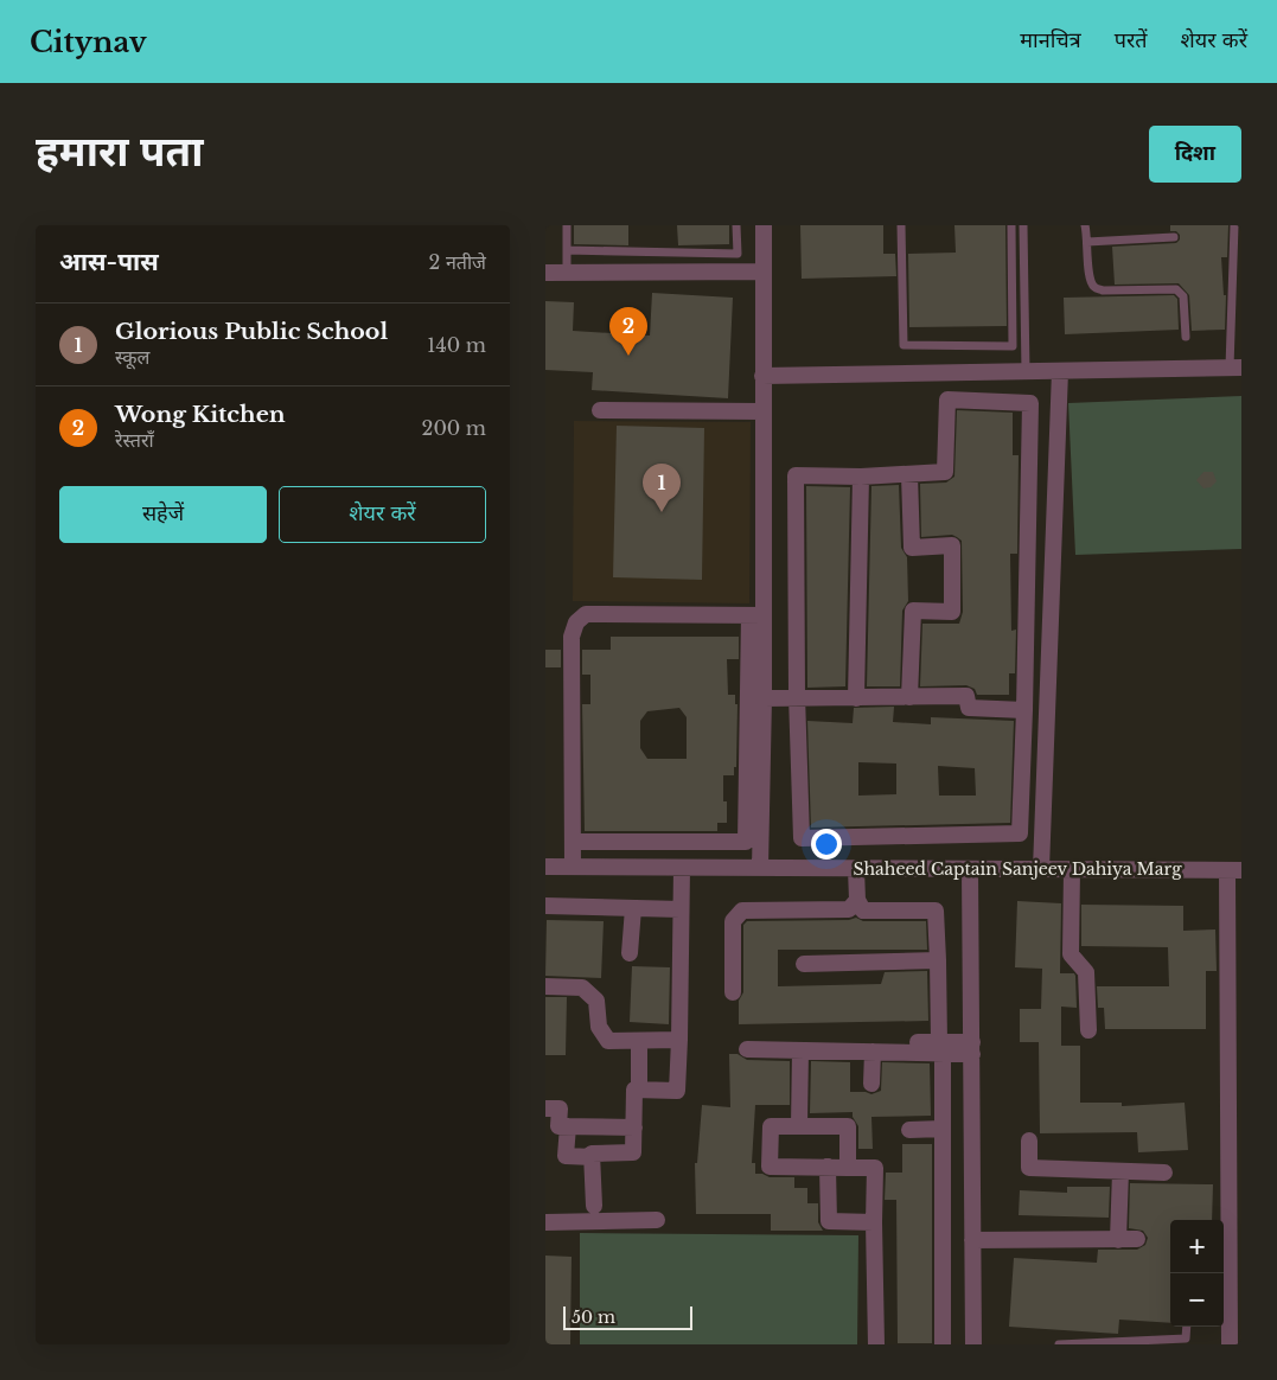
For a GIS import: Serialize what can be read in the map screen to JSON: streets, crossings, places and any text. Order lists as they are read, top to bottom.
{
  "streets": {
    "street": ["Shaheed Captain Sanjeev Dahiya Marg"]
  },
  "scale_bar": "50 m",
  "page": {
    "header": "Citynav",
    "nav": ["मानचित्र", "परतें", "शेयर करें"],
    "title": "हमारा पता",
    "buttons": [
      "दिशा",
      ["सहेजें", "शेयर करें"]
    ],
    "heading": ["आस-पास", "2 नतीजे"],
    "list": [
      {
        "mark": "1",
        "name": "Glorious Public School",
        "note": "स्कूल",
        "value": "140 m"
      },
      {
        "mark": "2",
        "name": "Wong Kitchen",
        "note": "रेस्तराँ",
        "value": "200 m"
      }
    ],
    "pins": ["2", "1"],
    "map_buttons": ["+", "−"],
    "scale": "50 m"
  }
}
